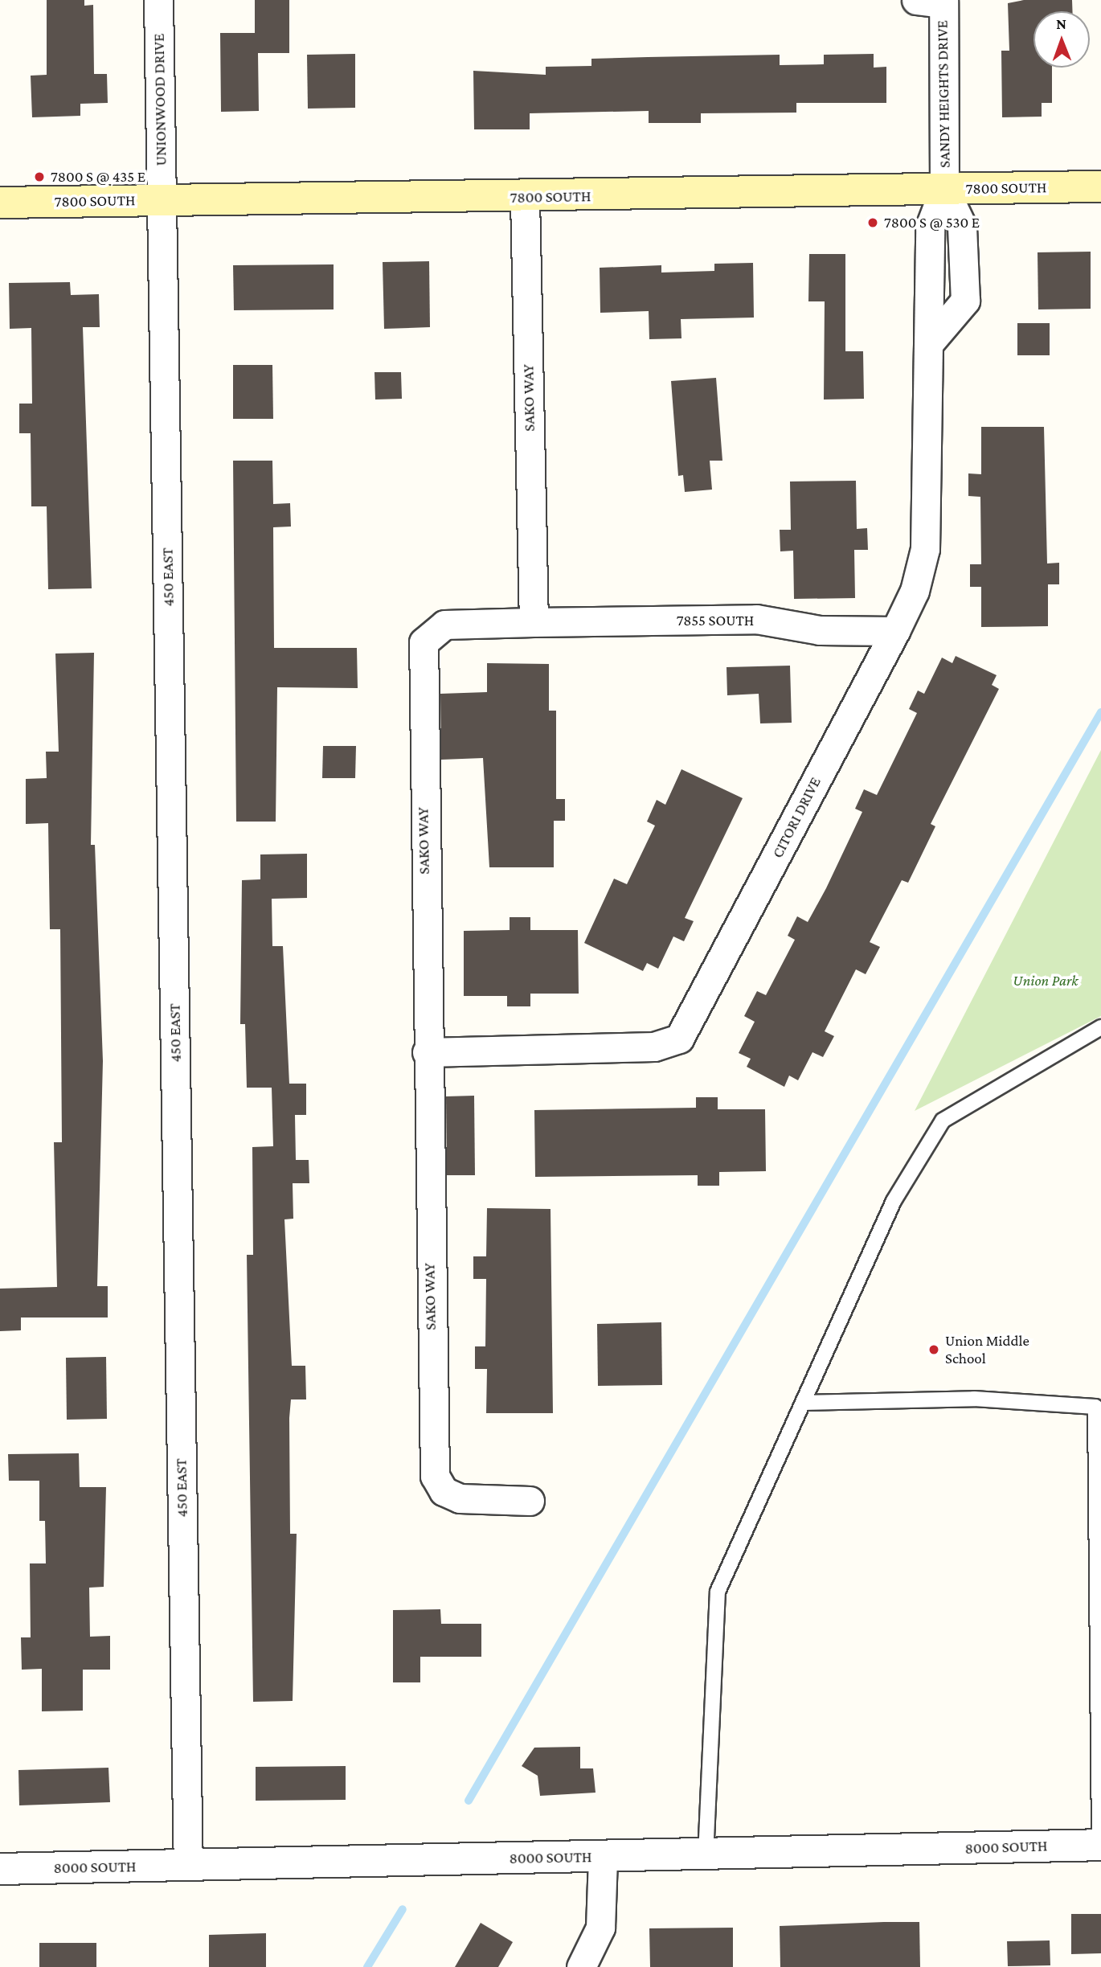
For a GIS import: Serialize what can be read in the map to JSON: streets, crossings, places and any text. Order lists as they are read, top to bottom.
{
  "streets": {
    "main road": ["7800 SOUTH"],
    "street": [
      "SANDY HEIGHTS DRIVE",
      "UNIONWOOD DRIVE",
      "SAKO WAY",
      "450 EAST",
      "7855 SOUTH",
      "CITORI DRIVE",
      "8000 SOUTH"
    ]
  },
  "crossings": [
    ["SANDY HEIGHTS DRIVE", "7800 SOUTH"],
    ["SANDY HEIGHTS DRIVE", "CITORI DRIVE"],
    ["UNIONWOOD DRIVE", "7800 SOUTH"],
    ["UNIONWOOD DRIVE", "450 EAST"],
    ["7800 SOUTH", "SAKO WAY"],
    ["7800 SOUTH", "450 EAST"],
    ["7800 SOUTH", "CITORI DRIVE"],
    ["SAKO WAY", "7855 SOUTH"],
    ["SAKO WAY", "CITORI DRIVE"],
    ["450 EAST", "8000 SOUTH"],
    ["7855 SOUTH", "CITORI DRIVE"]
  ],
  "parks": ["Union Park"],
  "places": ["7800 S @ 435 E", "7800 S @ 530 E", "Union Middle School"],
  "north": "top"
}
